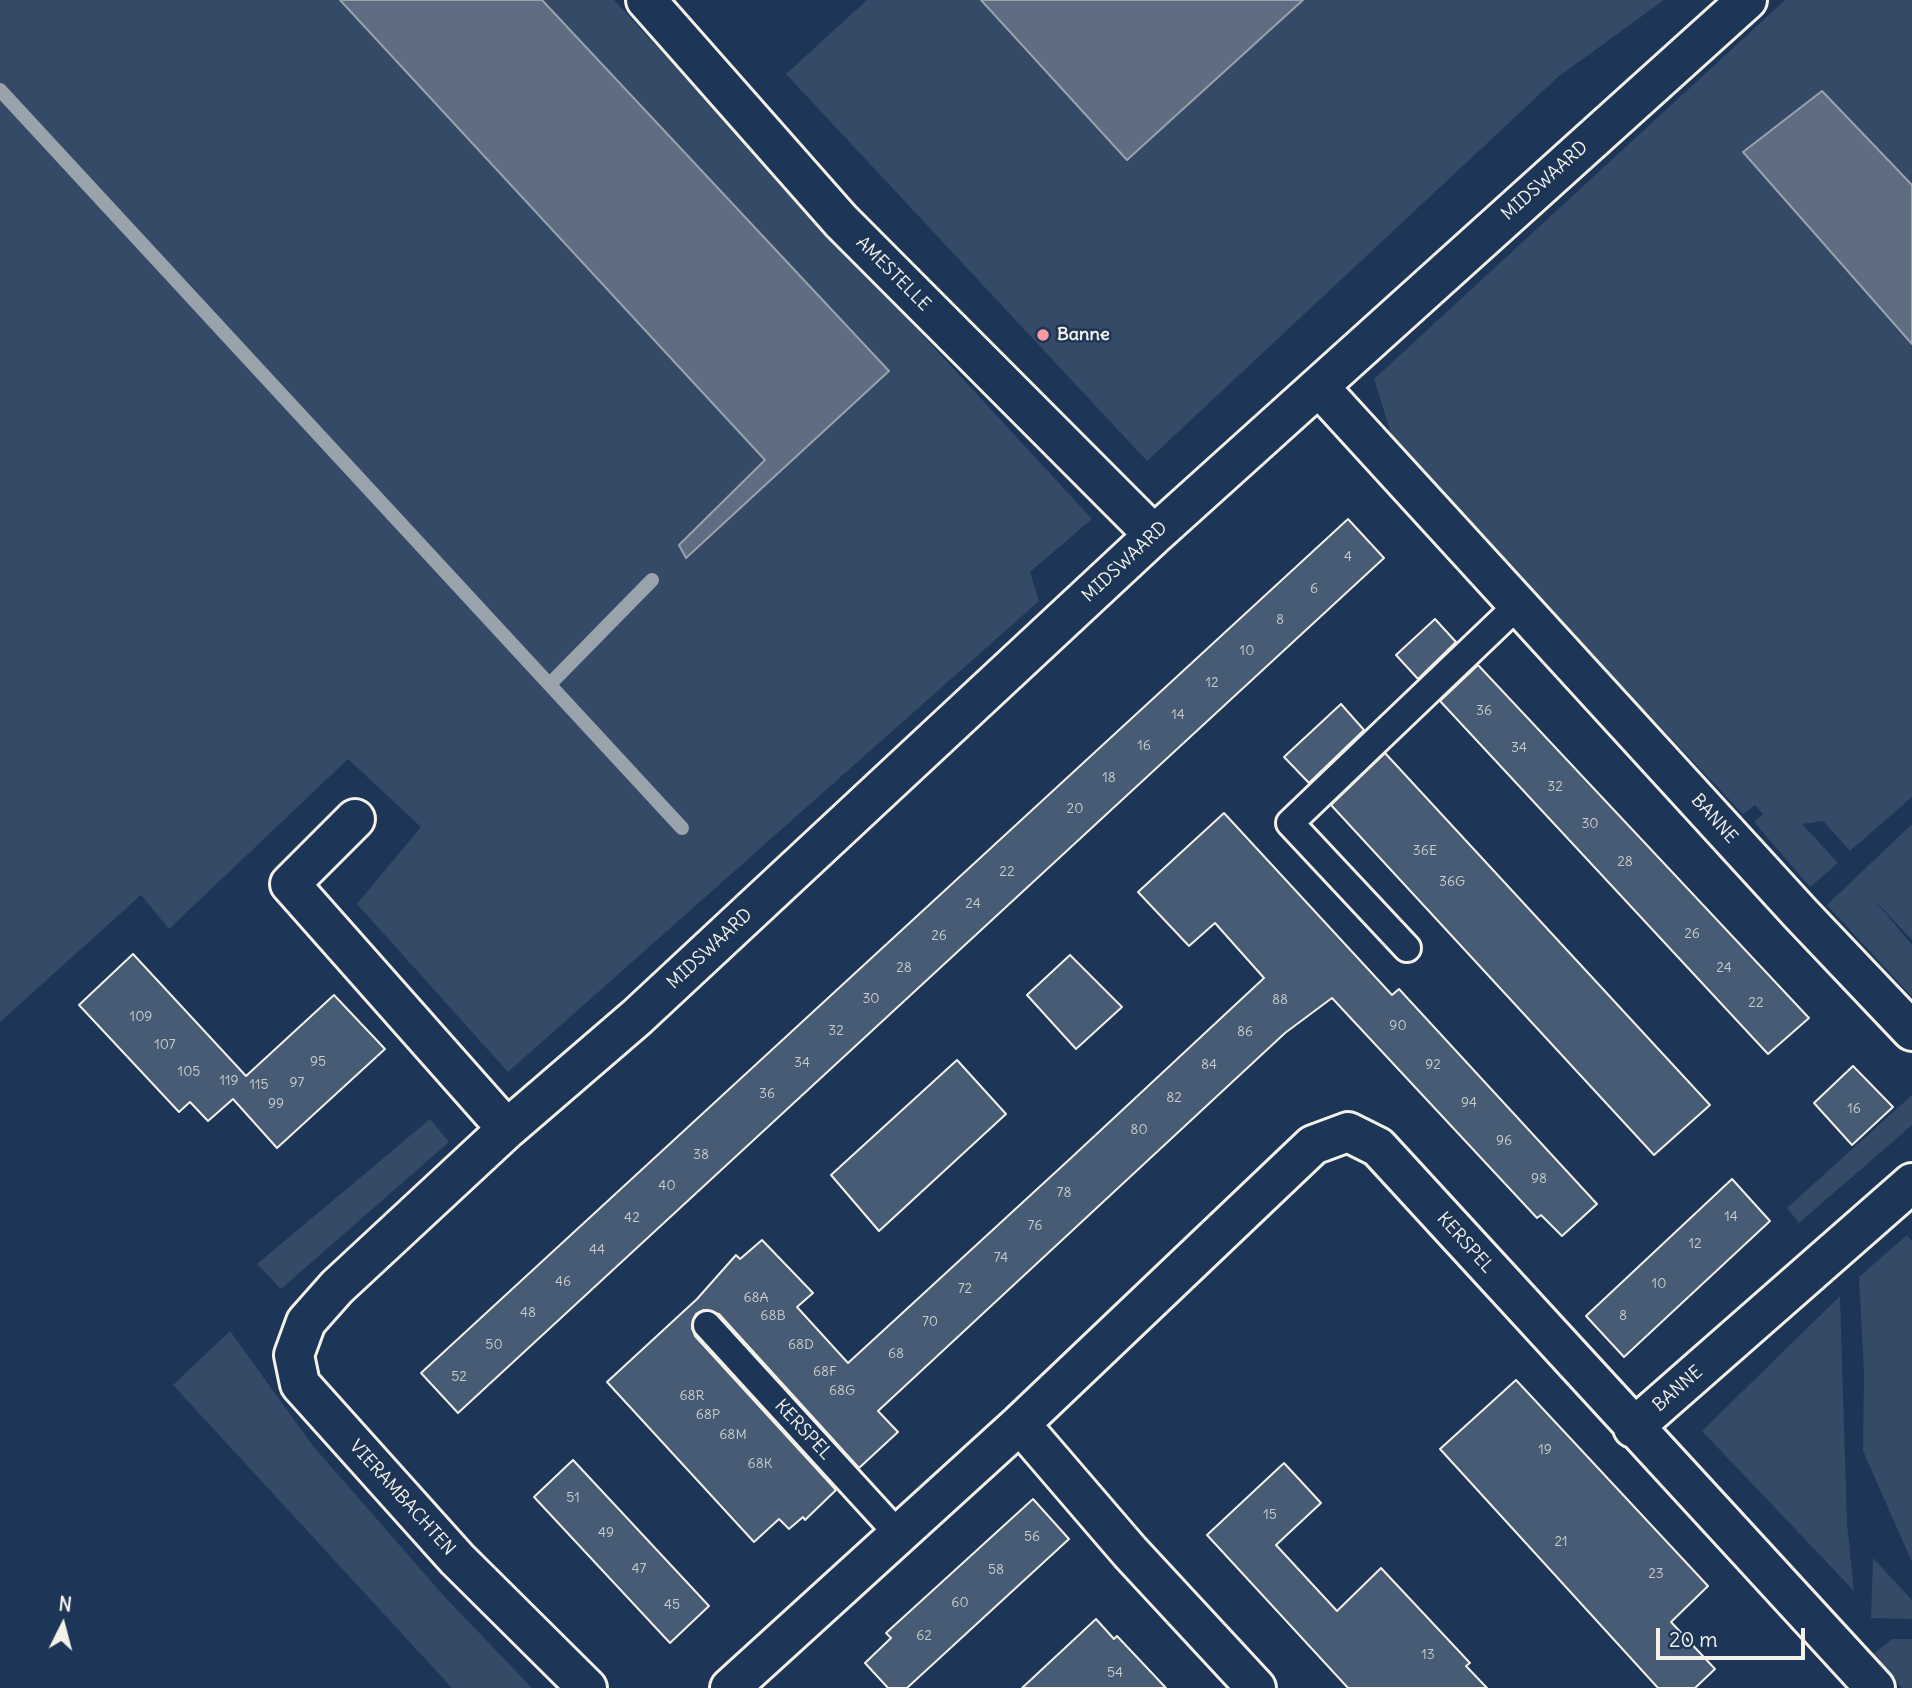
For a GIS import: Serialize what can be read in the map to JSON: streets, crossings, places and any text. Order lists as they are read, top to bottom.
{
  "streets": {
    "street": [
      "MIDSWAARD",
      "AMESTELLE",
      "BANNE",
      "KERSPEL",
      "VIERAMBACHTEN"
    ]
  },
  "crossings": [
    ["MIDSWAARD", "AMESTELLE"],
    ["MIDSWAARD", "BANNE"],
    ["MIDSWAARD", "VIERAMBACHTEN"],
    ["BANNE", "KERSPEL"]
  ],
  "places": ["Banne"],
  "house_numbers": [
    "4",
    "6",
    "8",
    "10",
    "12",
    "36",
    "14",
    "16",
    "34",
    "18",
    "32",
    "20",
    "30",
    "36E",
    "28",
    "22",
    "36G",
    "24",
    "26",
    "26",
    "28",
    "24",
    "30",
    "88",
    "22",
    "109",
    "90",
    "32",
    "86",
    "107",
    "95",
    "34",
    "84",
    "92",
    "105",
    "119",
    "97",
    "115",
    "36",
    "82",
    "94",
    "99",
    "16",
    "80",
    "96",
    "38",
    "98",
    "40",
    "78",
    "14",
    "42",
    "76",
    "12",
    "44",
    "74",
    "46",
    "10",
    "72",
    "68A",
    "48",
    "68B",
    "8",
    "70",
    "50",
    "68D",
    "68",
    "68F",
    "52",
    "68G",
    "68R",
    "68P",
    "68M",
    "19",
    "68K",
    "51",
    "15",
    "49",
    "56",
    "21",
    "47",
    "58",
    "23",
    "60",
    "45",
    "62",
    "13",
    "54"
  ],
  "scale_bar": "20 m",
  "north": "top"
}
